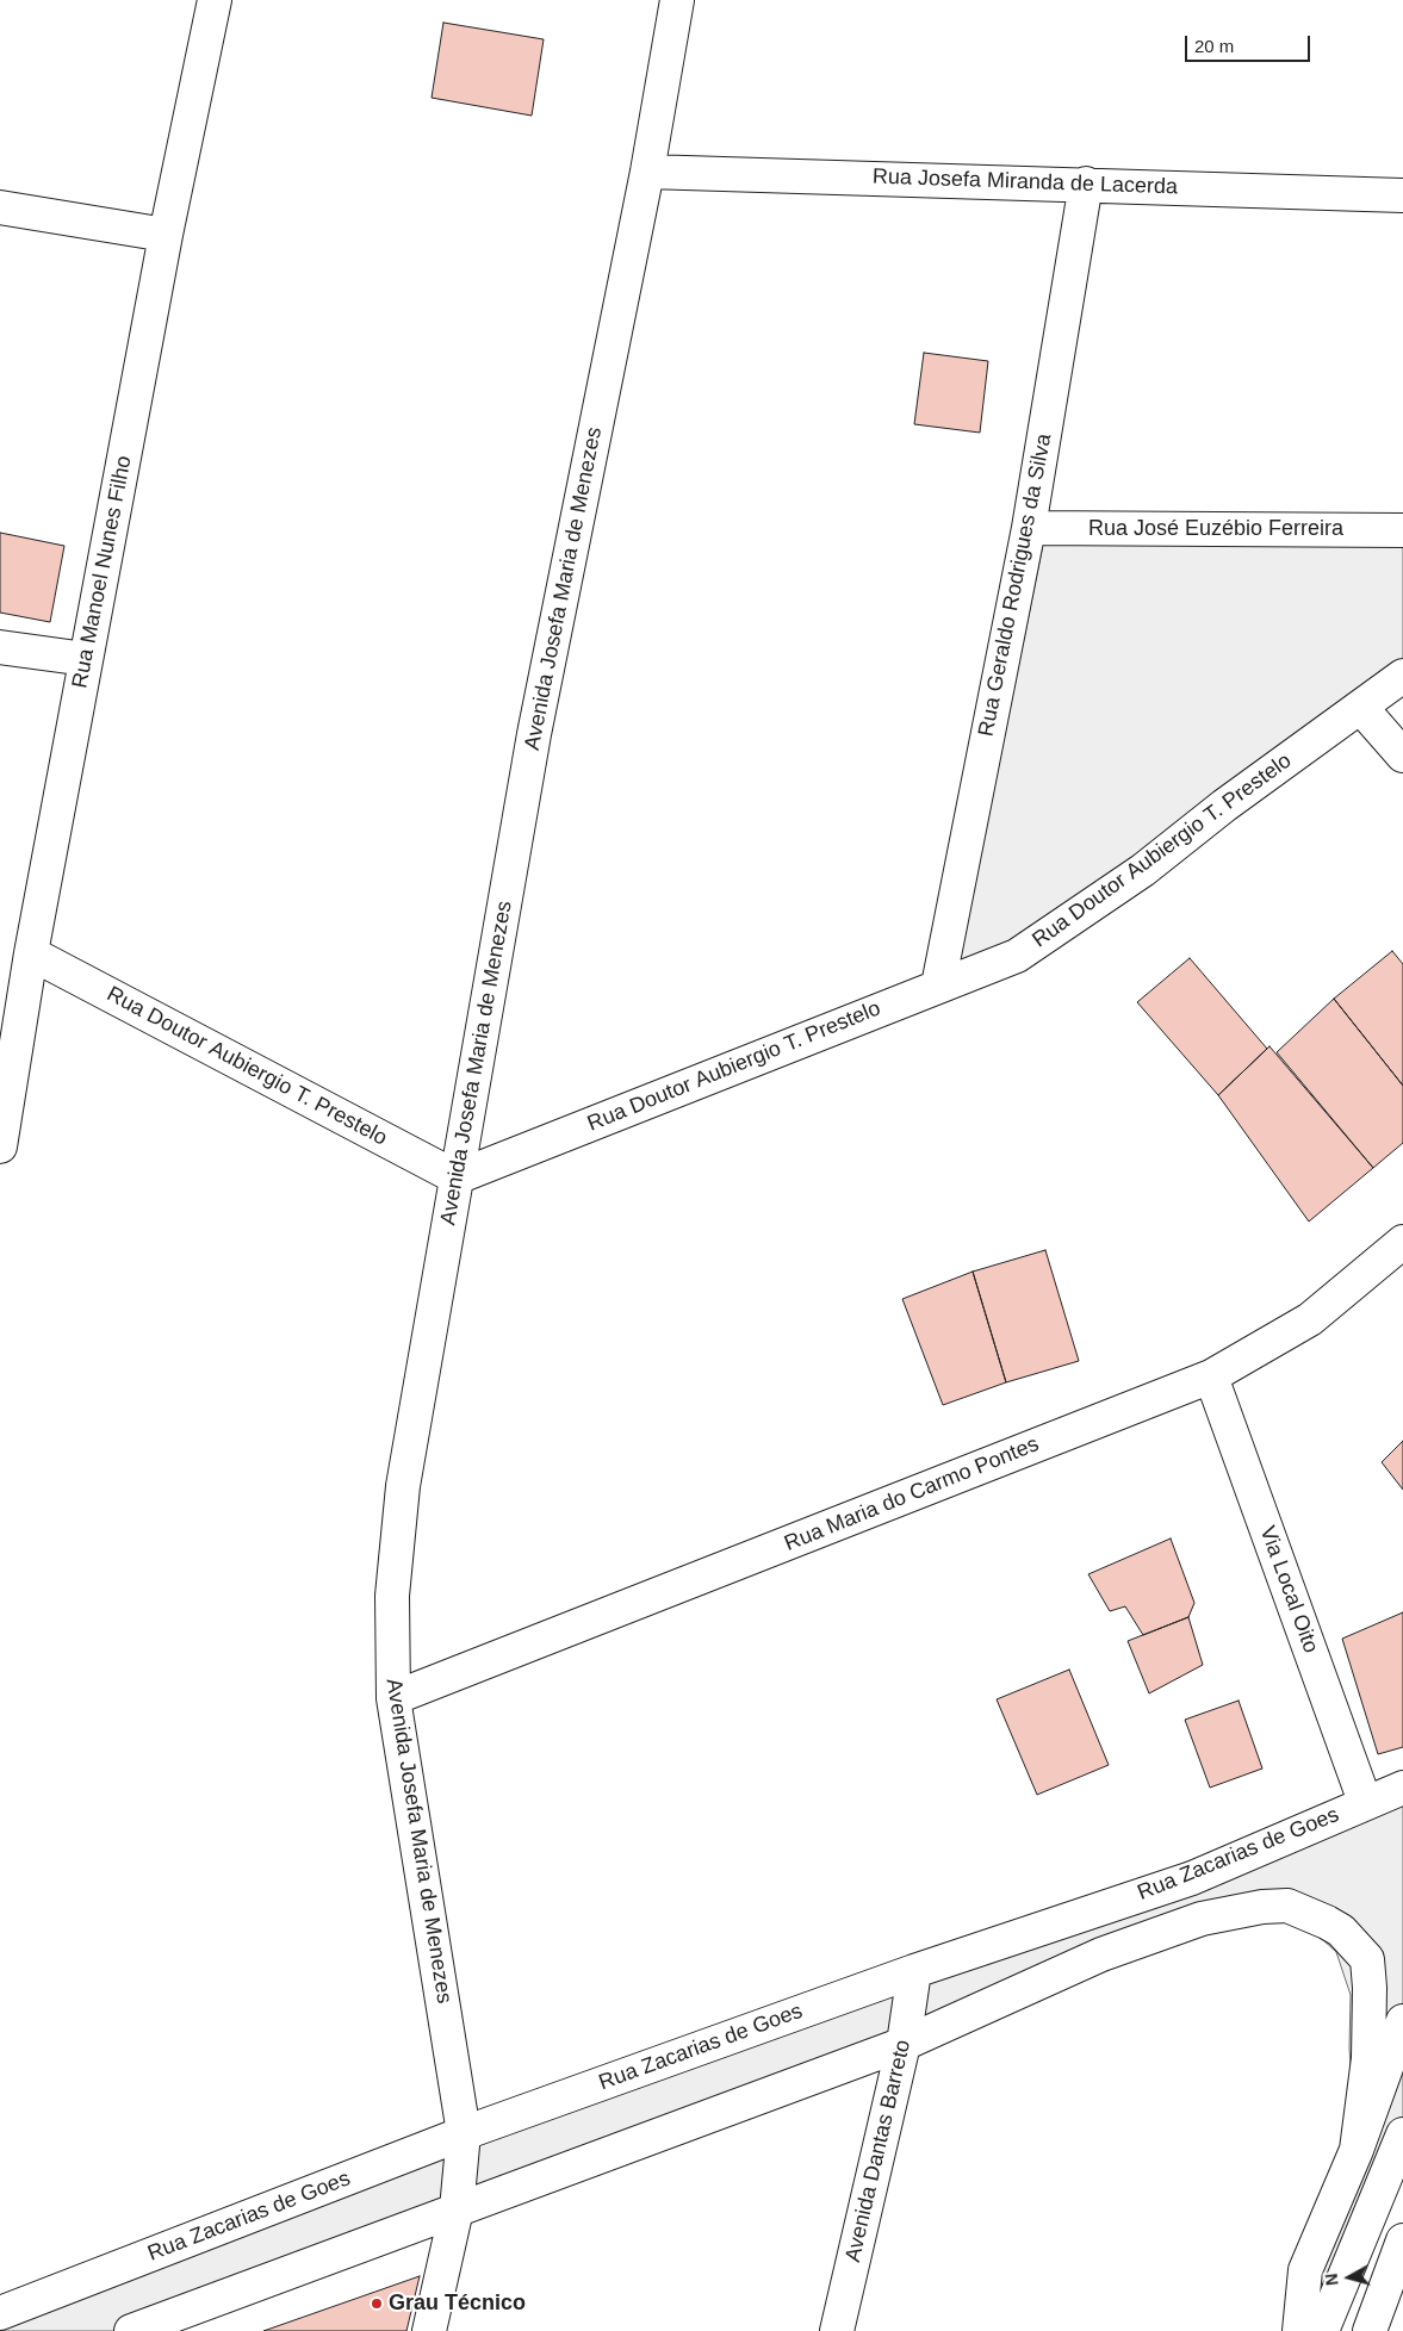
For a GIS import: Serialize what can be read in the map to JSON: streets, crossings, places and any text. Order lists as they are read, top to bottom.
{
  "streets": {
    "street": [
      "Rua Josefa Miranda de Lacerda",
      "Rua José Euzébio Ferreira",
      "Rua Manoel Nunes Filho",
      "Rua Geraldo Rodrigues da Silva",
      "Avenida Josefa Maria de Menezes",
      "Rua Doutor Aubiergio T. Prestelo",
      "Rua Maria do Carmo Pontes",
      "Via Local Oito",
      "Rua Zacarias de Goes",
      "Avenida Dantas Barreto"
    ]
  },
  "crossings": [
    ["Rua Josefa Miranda de Lacerda", "Rua Geraldo Rodrigues da Silva"],
    ["Rua Josefa Miranda de Lacerda", "Avenida Josefa Maria de Menezes"],
    ["Rua José Euzébio Ferreira", "Rua Geraldo Rodrigues da Silva"],
    ["Rua Manoel Nunes Filho", "Rua Doutor Aubiergio T. Prestelo"],
    ["Rua Geraldo Rodrigues da Silva", "Rua Doutor Aubiergio T. Prestelo"],
    ["Avenida Josefa Maria de Menezes", "Rua Doutor Aubiergio T. Prestelo"],
    ["Avenida Josefa Maria de Menezes", "Rua Maria do Carmo Pontes"],
    ["Avenida Josefa Maria de Menezes", "Rua Zacarias de Goes"],
    ["Rua Maria do Carmo Pontes", "Via Local Oito"],
    ["Via Local Oito", "Rua Zacarias de Goes"],
    ["Rua Zacarias de Goes", "Avenida Dantas Barreto"]
  ],
  "places": ["Grau Técnico"],
  "scale_bar": "20 m",
  "north": "left"
}
